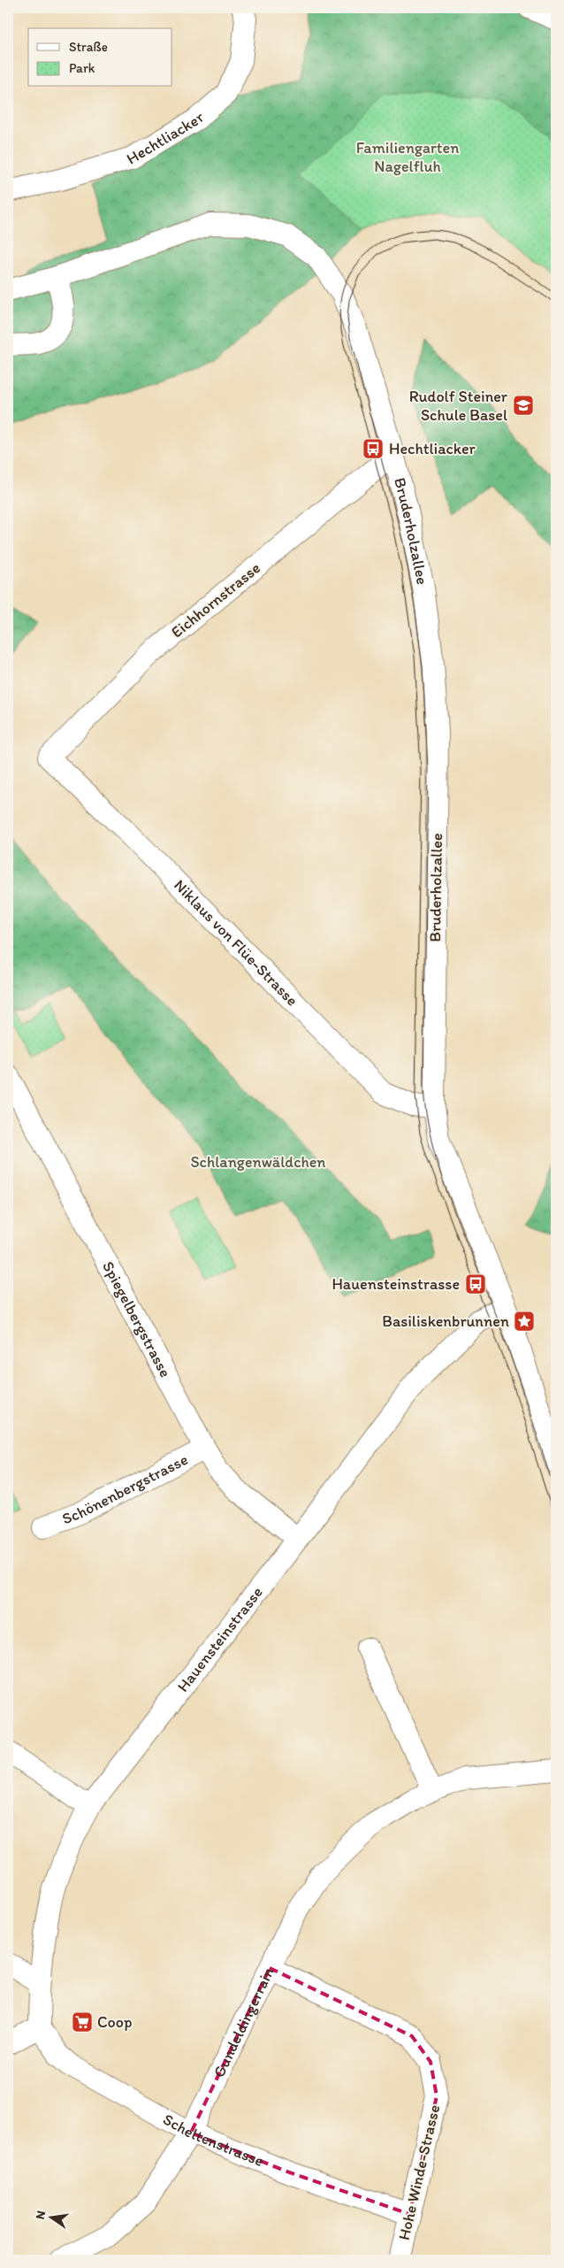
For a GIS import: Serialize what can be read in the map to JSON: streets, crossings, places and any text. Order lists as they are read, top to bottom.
{
  "streets": {
    "street": [
      "Hechtliacker",
      "Bruderholzallee",
      "Eichhornstrasse",
      "Niklaus von Flüe-Strasse",
      "Spiegelbergstrasse",
      "Schönenbergstrasse",
      "Hauensteinstrasse",
      "Gundeldingerrain",
      "Scheltenstrasse",
      "Hohe Winde-Strasse"
    ]
  },
  "crossings": [
    ["Bruderholzallee", "Eichhornstrasse"],
    ["Bruderholzallee", "Niklaus von Flüe-Strasse"],
    ["Bruderholzallee", "Hauensteinstrasse"],
    ["Eichhornstrasse", "Niklaus von Flüe-Strasse"],
    ["Spiegelbergstrasse", "Schönenbergstrasse"],
    ["Spiegelbergstrasse", "Hauensteinstrasse"],
    ["Hauensteinstrasse", "Scheltenstrasse"],
    ["Gundeldingerrain", "Scheltenstrasse"],
    ["Gundeldingerrain", "Hohe Winde-Strasse"],
    ["Scheltenstrasse", "Hohe Winde-Strasse"]
  ],
  "parks": ["Familiengarten Nagelfluh", "Schlangenwäldchen"],
  "places": {
    "school or university": ["Rudolf Steiner Schule Basel"],
    "bus stop": ["Hechtliacker", "Hauensteinstrasse"],
    "place": ["Basiliskenbrunnen"],
    "supermarket": ["Coop"]
  },
  "legend": ["Straße", "Park"],
  "north": "left"
}
